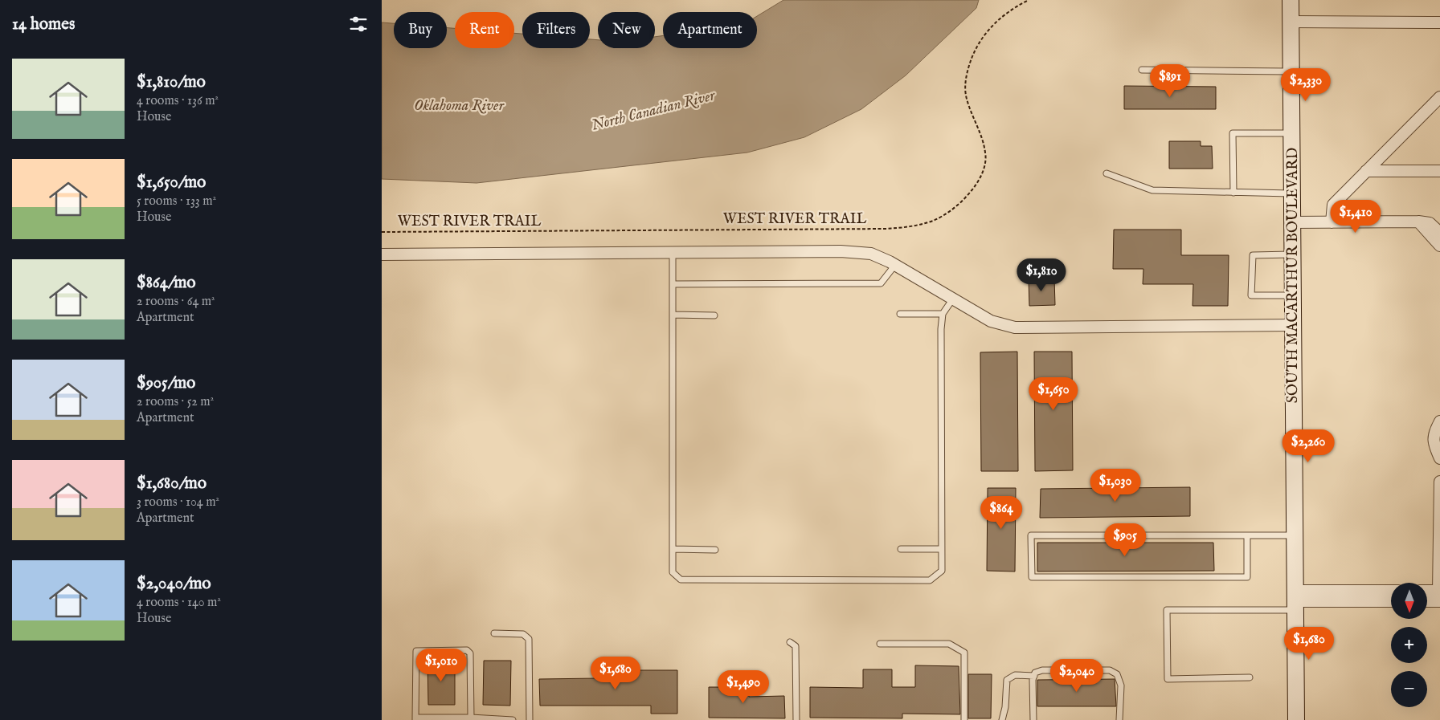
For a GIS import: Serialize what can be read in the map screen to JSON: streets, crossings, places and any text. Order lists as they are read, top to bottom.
{
  "streets": {
    "main road": ["SOUTH MACARTHUR BOULEVARD"],
    "path": ["WEST RIVER TRAIL"]
  },
  "water": ["Oklahoma River", "North Canadian River"],
  "north": "bottom",
  "page": {
    "heading": "14 homes",
    "chip": [
      "Buy",
      "Rent",
      "Filters",
      "New",
      "Apartment"
    ],
    "list": [
      {
        "name": "$1,810/mo",
        "note": "4 rooms · 136 m² · House"
      },
      {
        "name": "$1,650/mo",
        "note": "5 rooms · 133 m² · House"
      },
      {
        "name": "$864/mo",
        "note": "2 rooms · 64 m² · Apartment"
      },
      {
        "name": "$905/mo",
        "note": "2 rooms · 52 m² · Apartment"
      },
      {
        "name": "$1,680/mo",
        "note": "3 rooms · 104 m² · Apartment"
      },
      {
        "name": "$2,040/mo",
        "note": "4 rooms · 140 m² · House"
      }
    ],
    "price": [
      "$891",
      "$2,330",
      "$1,410",
      "$1,810",
      "$1,650",
      "$2,260",
      "$1,030",
      "$864",
      "$905",
      "$1,680",
      "$1,010",
      "$1,680",
      "$2,040",
      "$1,490"
    ],
    "map_buttons": ["+", "−"]
  }
}
